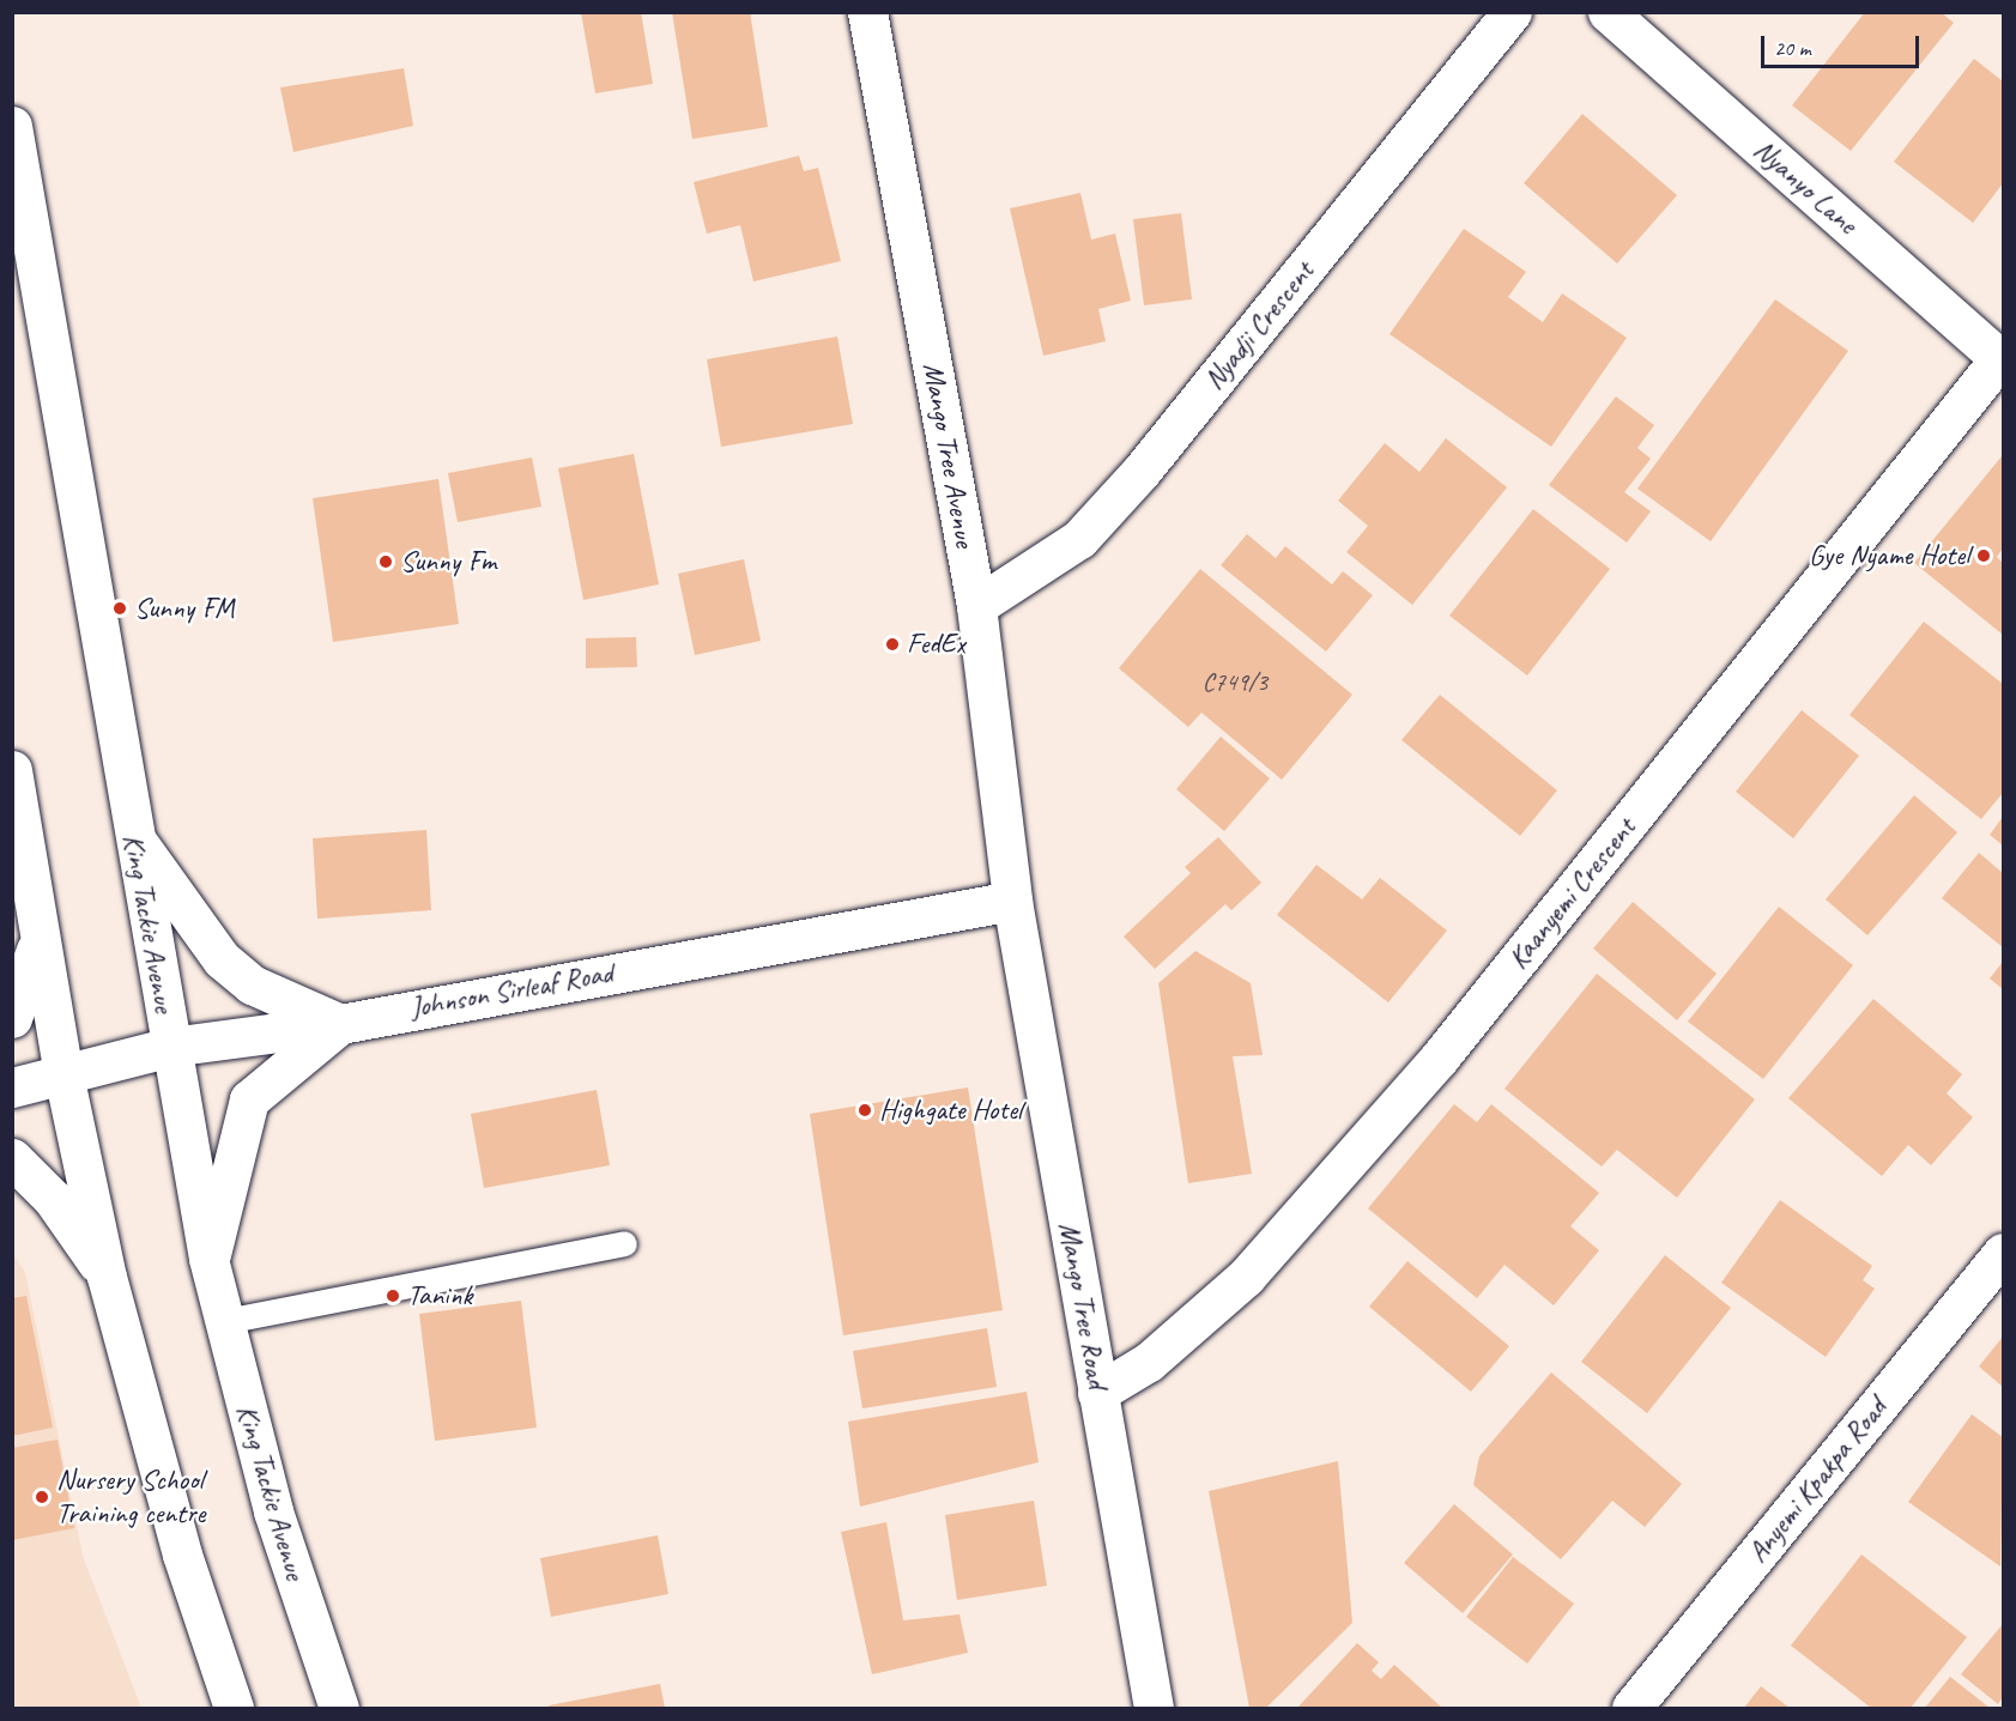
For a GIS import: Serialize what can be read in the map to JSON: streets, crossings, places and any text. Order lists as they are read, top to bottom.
{
  "streets": {
    "street": [
      "Nyanyo Lane",
      "Nyadji Crescent",
      "Mango Tree Avenue",
      "Kaanyemi Crescent",
      "King Tackie Avenue",
      "Johnson Sirleaf Road",
      "Mango Tree Road",
      "Anyemi Kpakpa Road"
    ]
  },
  "crossings": [
    ["Nyanyo Lane", "Kaanyemi Crescent"],
    ["Nyadji Crescent", "Mango Tree Avenue"],
    ["Mango Tree Avenue", "Johnson Sirleaf Road"],
    ["Mango Tree Avenue", "Mango Tree Road"],
    ["Kaanyemi Crescent", "Mango Tree Road"],
    ["King Tackie Avenue", "Johnson Sirleaf Road"],
    ["Johnson Sirleaf Road", "Mango Tree Road"]
  ],
  "places": [
    "Gye Nyame Hotel",
    "Sunny Fm",
    "Sunny FM",
    "FedEx",
    "Highgate Hotel",
    "Tanink",
    "Nursery School Training centre"
  ],
  "house_numbers": ["C749/3"],
  "scale_bar": "20 m"
}
